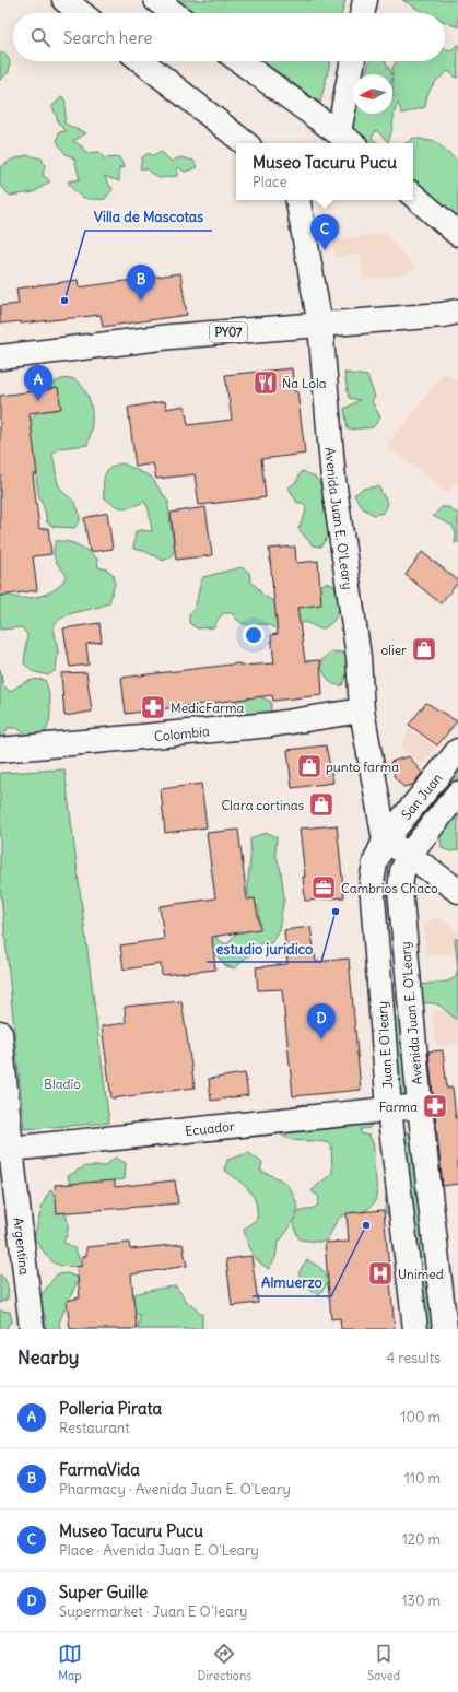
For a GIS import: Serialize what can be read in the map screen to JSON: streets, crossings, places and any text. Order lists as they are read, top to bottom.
{
  "streets": {
    "main road": [
      "PY07",
      "Avenida Juan E. O'Leary",
      "Colombia",
      "San Juan",
      "Juan E O´leary",
      "Ecuador",
      "Argentina"
    ]
  },
  "crossings": [
    ["PY07", "Avenida Juan E. O'Leary"],
    ["Avenida Juan E. O'Leary", "Colombia"],
    ["Avenida Juan E. O'Leary", "San Juan"],
    ["Avenida Juan E. O'Leary", "Juan E O´leary"],
    ["Avenida Juan E. O'Leary", "Ecuador"],
    ["San Juan", "Juan E O´leary"],
    ["Juan E O´leary", "Ecuador"],
    ["Ecuador", "Argentina"]
  ],
  "parks": ["Bladío"],
  "places": {
    "other": ["Villa de Mascotas", "estudio juridico", "Almuerzo"],
    "restaurant": ["Ña Lola"],
    "shop": ["olier", "punto farma", "Clara cortinas"],
    "pharmacy": ["MedicFarma", "Farma"],
    "office": ["Cambrios Chaco"],
    "hospital": ["Unimed"]
  },
  "north": "left",
  "page": {
    "search": "Search here",
    "popup": ["Museo Tacuru Pucu", "Place"],
    "pins": [
      "C",
      "B",
      "A",
      "D"
    ],
    "heading": ["Nearby", "4 results"],
    "list": [
      {
        "mark": "A",
        "name": "Polleria Pirata",
        "note": "Restaurant",
        "value": "100 m"
      },
      {
        "mark": "B",
        "name": "FarmaVida",
        "note": "Pharmacy · Avenida Juan E. O'Leary",
        "value": "110 m"
      },
      {
        "mark": "C",
        "name": "Museo Tacuru Pucu",
        "note": "Place · Avenida Juan E. O'Leary",
        "value": "120 m"
      },
      {
        "mark": "D",
        "name": "Super Guille",
        "note": "Supermarket · Juan E O´leary",
        "value": "130 m"
      }
    ],
    "nav": ["Map", "Directions", "Saved"]
  }
}
